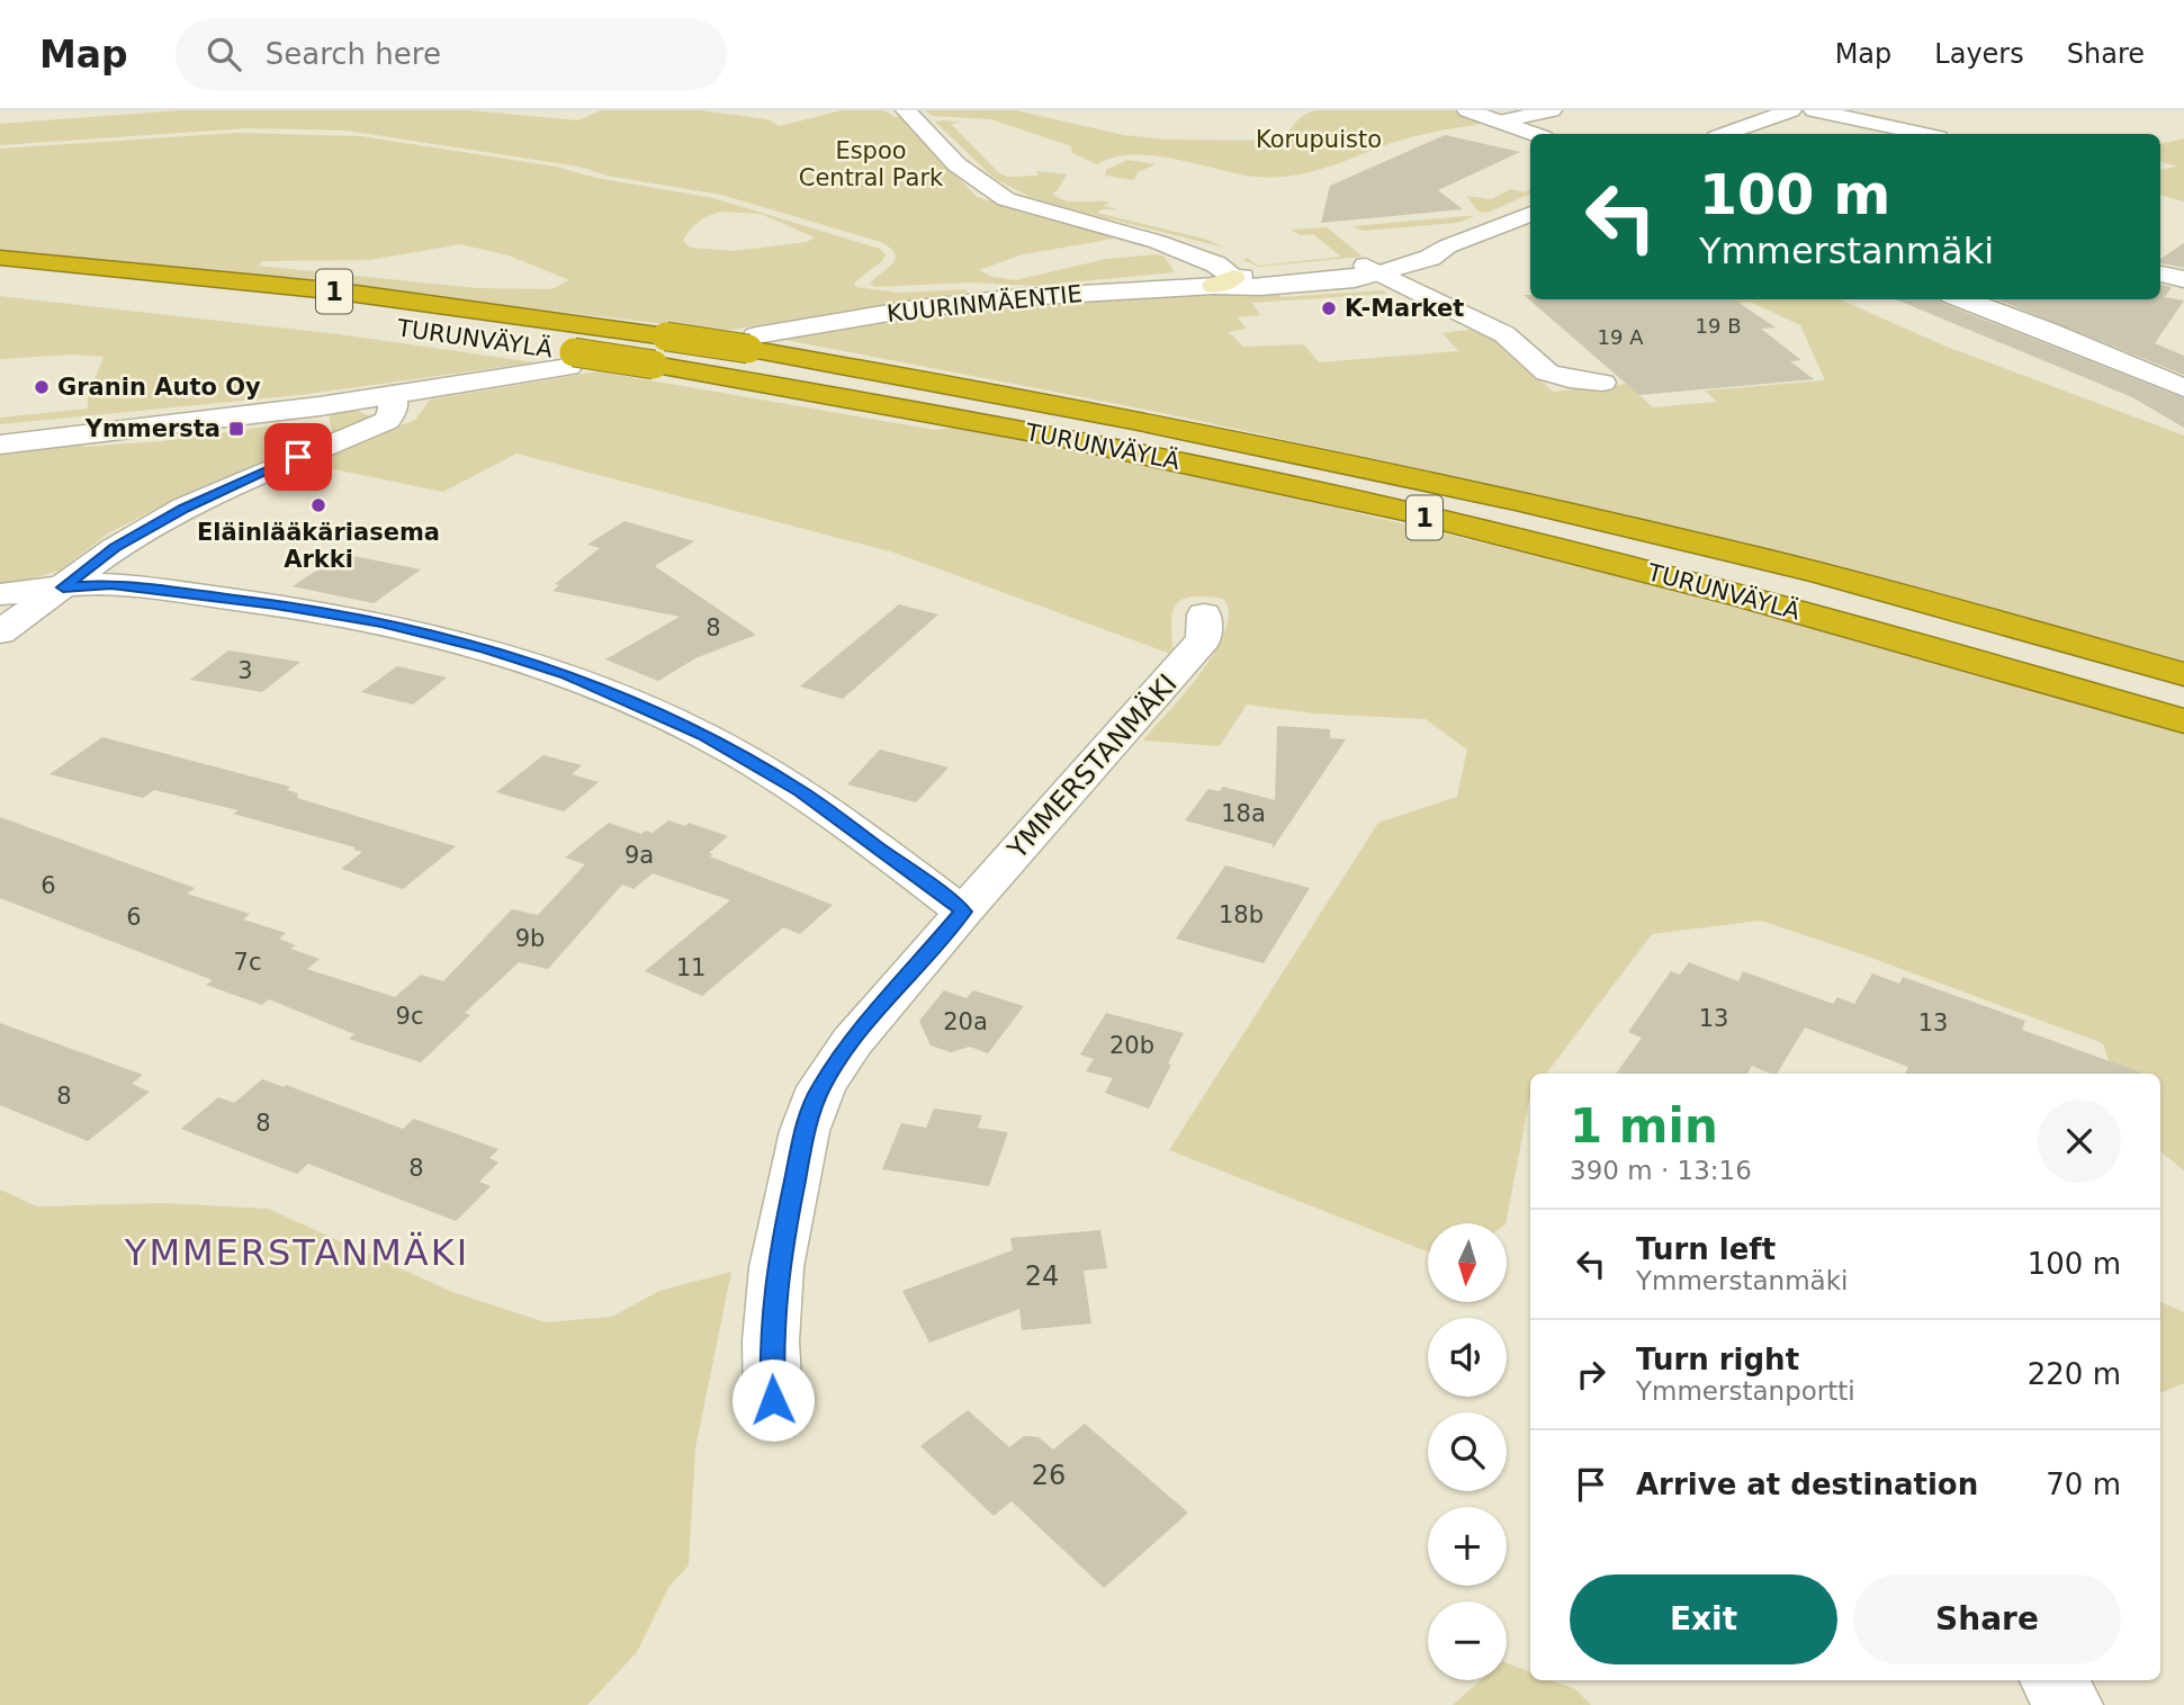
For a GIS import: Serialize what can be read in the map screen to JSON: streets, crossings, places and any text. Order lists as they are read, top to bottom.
{
  "streets": {
    "highway": ["1", "TURUNVÄYLÄ"],
    "street": ["KUURINMÄENTIE", "YMMERSTANMÄKI"]
  },
  "crossings": [
    ["KUURINMÄENTIE", "TURUNVÄYLÄ"]
  ],
  "districts": ["YMMERSTANMÄKI"],
  "parks": ["Korupuisto", "Espoo Central Park"],
  "places": {
    "other": ["K-Market", "Granin Auto Oy", "Eläinlääkäriasema Arkki"],
    "transit": ["Ymmersta"]
  },
  "house_numbers": [
    "19 B",
    "19 A",
    "8",
    "3",
    "18a",
    "9a",
    "6",
    "18b",
    "6",
    "9b",
    "7c",
    "11",
    "9c",
    "13",
    "20a",
    "13",
    "20b",
    "8",
    "8",
    "8",
    "24",
    "26"
  ],
  "north": "bottom",
  "page": {
    "header": "Map",
    "search": "Search here",
    "nav": ["Map", "Layers", "Share"],
    "turn": ["100 m", "Ymmerstanmäki"],
    "heading": ["1 min", "390 m · 13:16"],
    "list": [
      {
        "name": "Turn left",
        "note": "Ymmerstanmäki",
        "value": "100 m"
      },
      {
        "name": "Turn right",
        "note": "Ymmerstanportti",
        "value": "220 m"
      },
      {
        "name": "Arrive at destination",
        "value": "70 m"
      }
    ],
    "map_buttons": ["+", "−"],
    "buttons": ["Exit", "Share"]
  }
}
